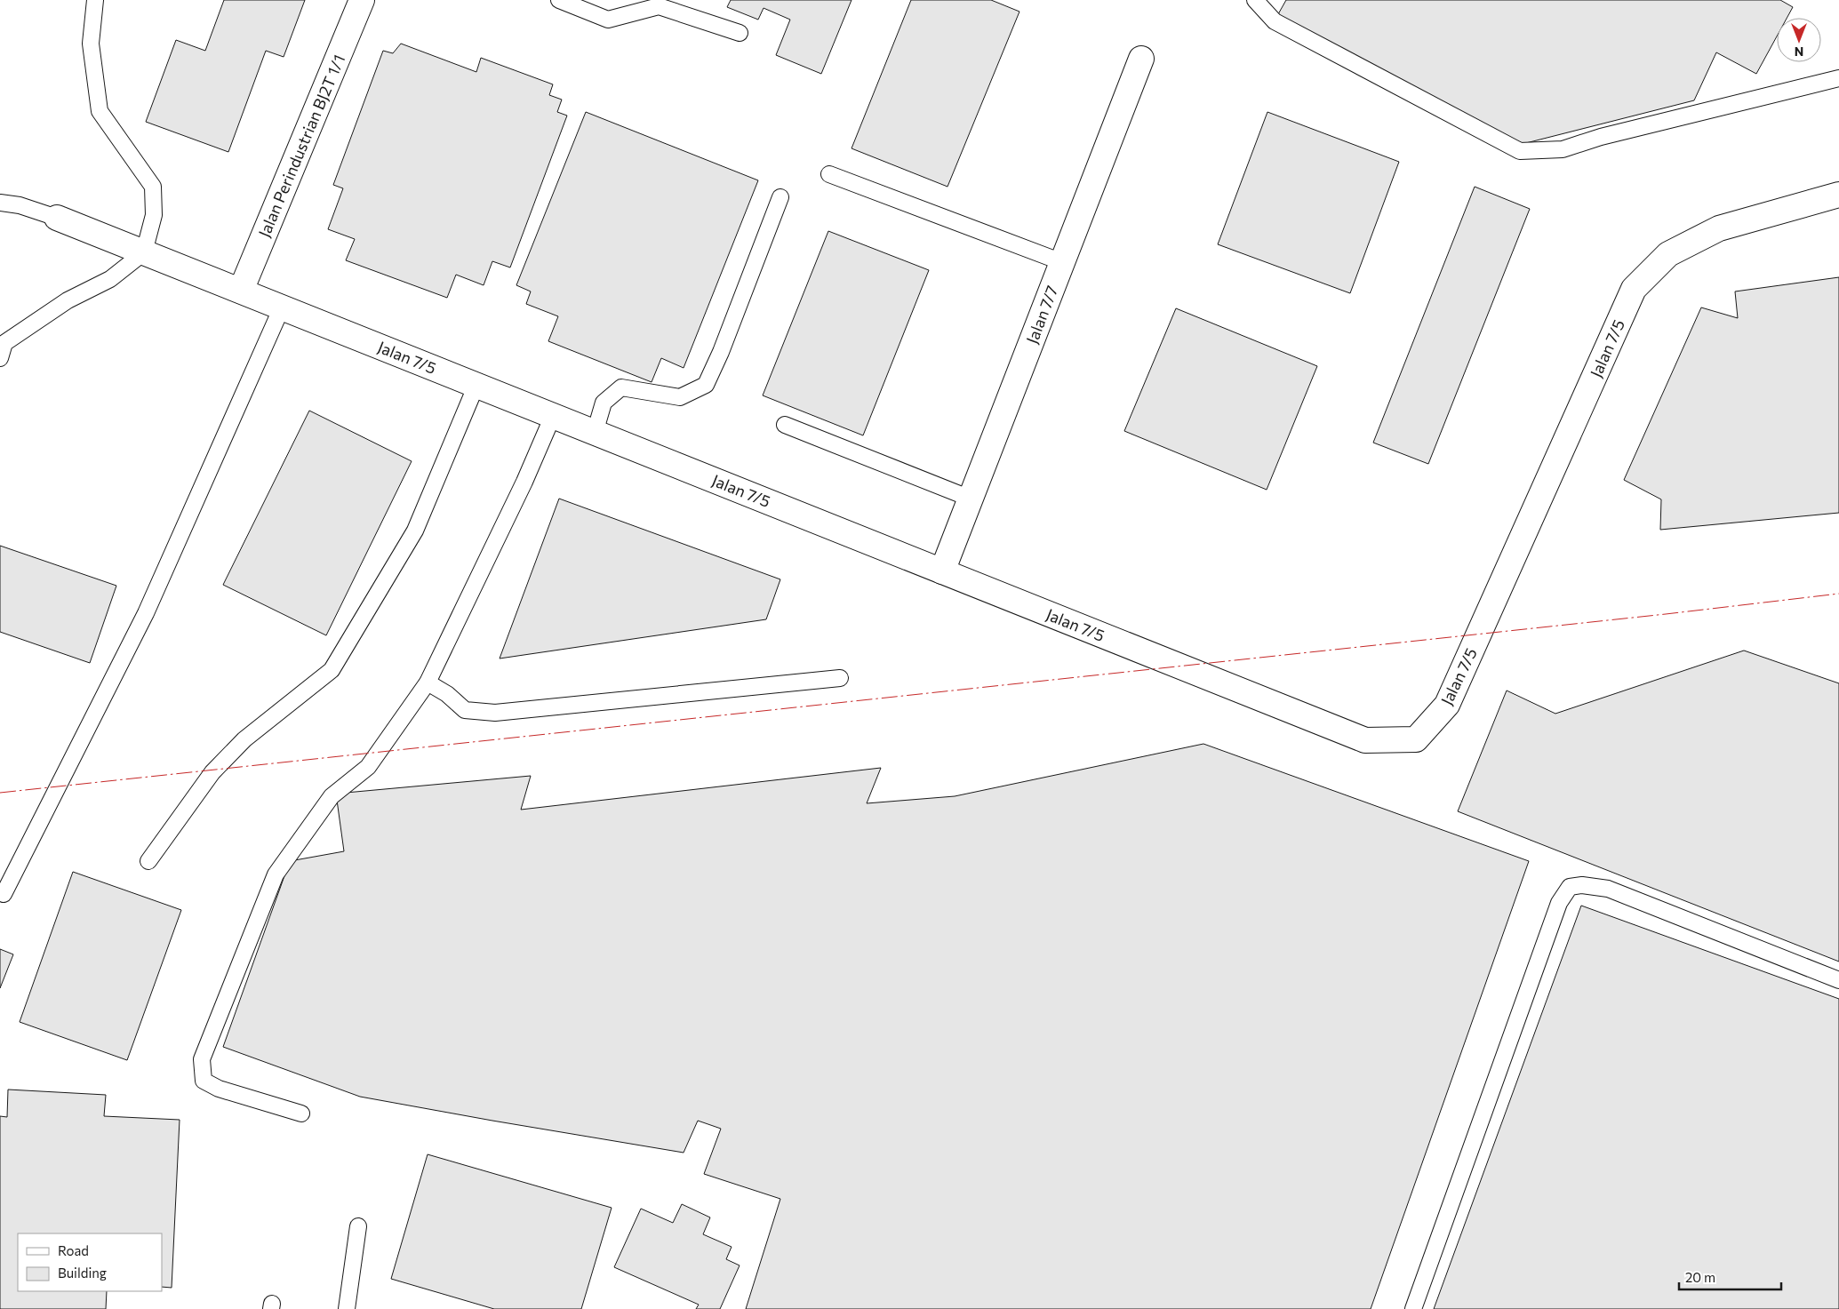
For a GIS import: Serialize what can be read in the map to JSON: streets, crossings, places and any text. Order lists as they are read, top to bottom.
{
  "streets": {
    "street": ["Jalan Perindustrian BJ2T 1/1", "Jalan 7/7", "Jalan 7/5"]
  },
  "crossings": [
    ["Jalan Perindustrian BJ2T 1/1", "Jalan 7/5"],
    ["Jalan 7/7", "Jalan 7/5"]
  ],
  "legend": ["Road", "Building"],
  "scale_bar": "20 m",
  "north": "bottom"
}
